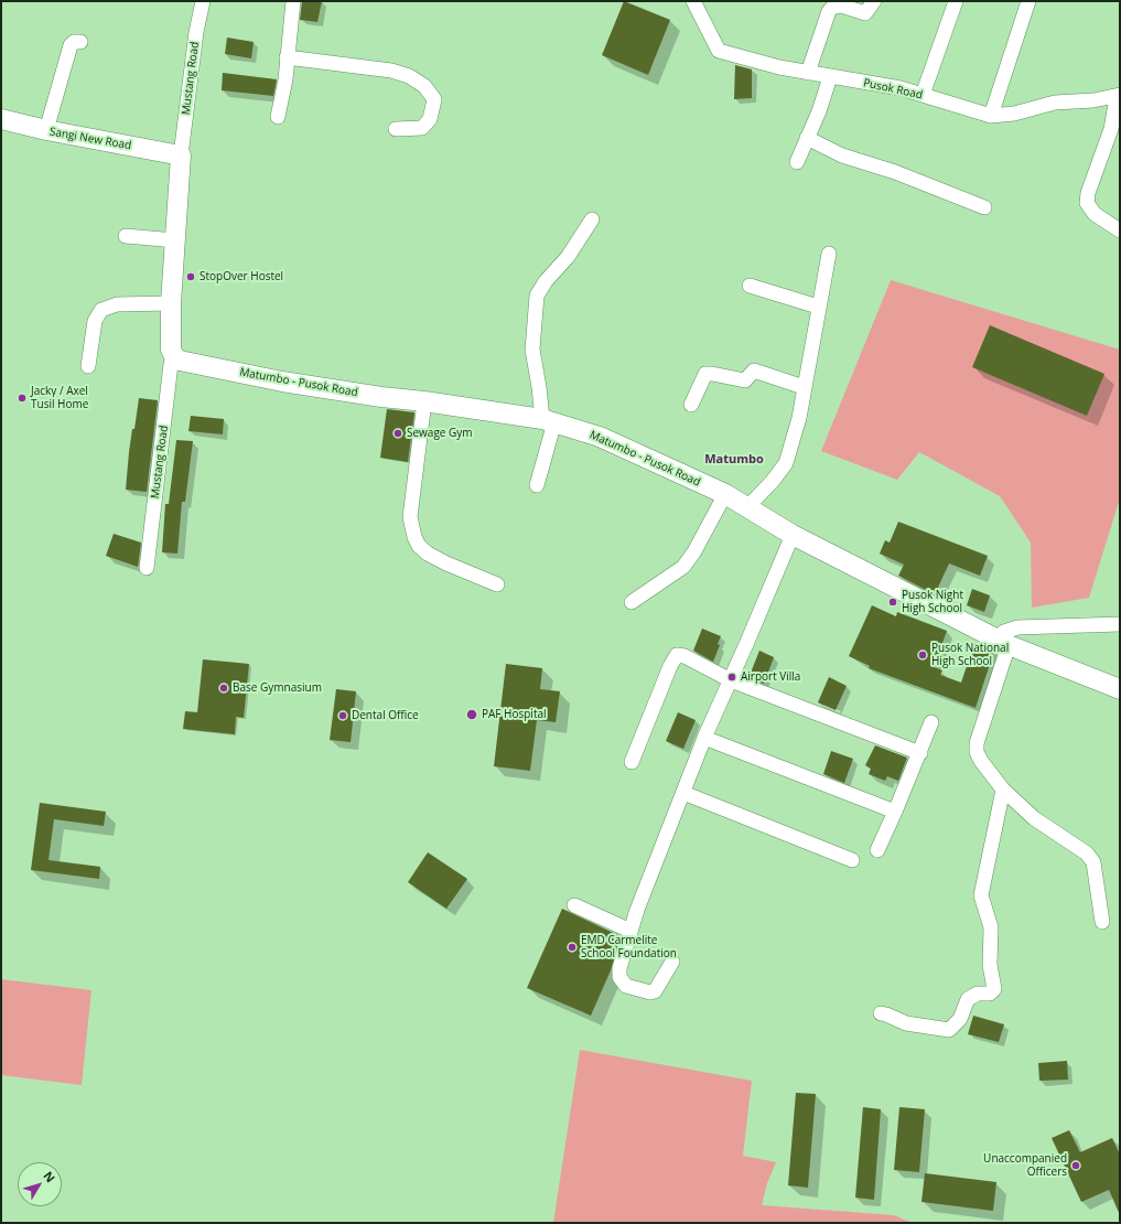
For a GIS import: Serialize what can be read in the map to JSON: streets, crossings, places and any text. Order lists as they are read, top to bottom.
{
  "streets": {
    "street": [
      "Mustang Road",
      "Pusok Road",
      "Sangi New Road",
      "Matumbo - Pusok Road"
    ]
  },
  "crossings": [
    ["Mustang Road", "Sangi New Road"],
    ["Mustang Road", "Matumbo - Pusok Road"]
  ],
  "districts": ["Matumbo"],
  "places": [
    "StopOver Hostel",
    "Jacky / Axel Tusil Home",
    "Sewage Gym",
    "Pusok Night High School",
    "Pusok National High School",
    "Airport Villa",
    "Base Gymnasium",
    "PAF Hospital",
    "Dental Office",
    "EMD Carmelite School Foundation",
    "Unaccompanied Officers"
  ],
  "north": "top right"
}
